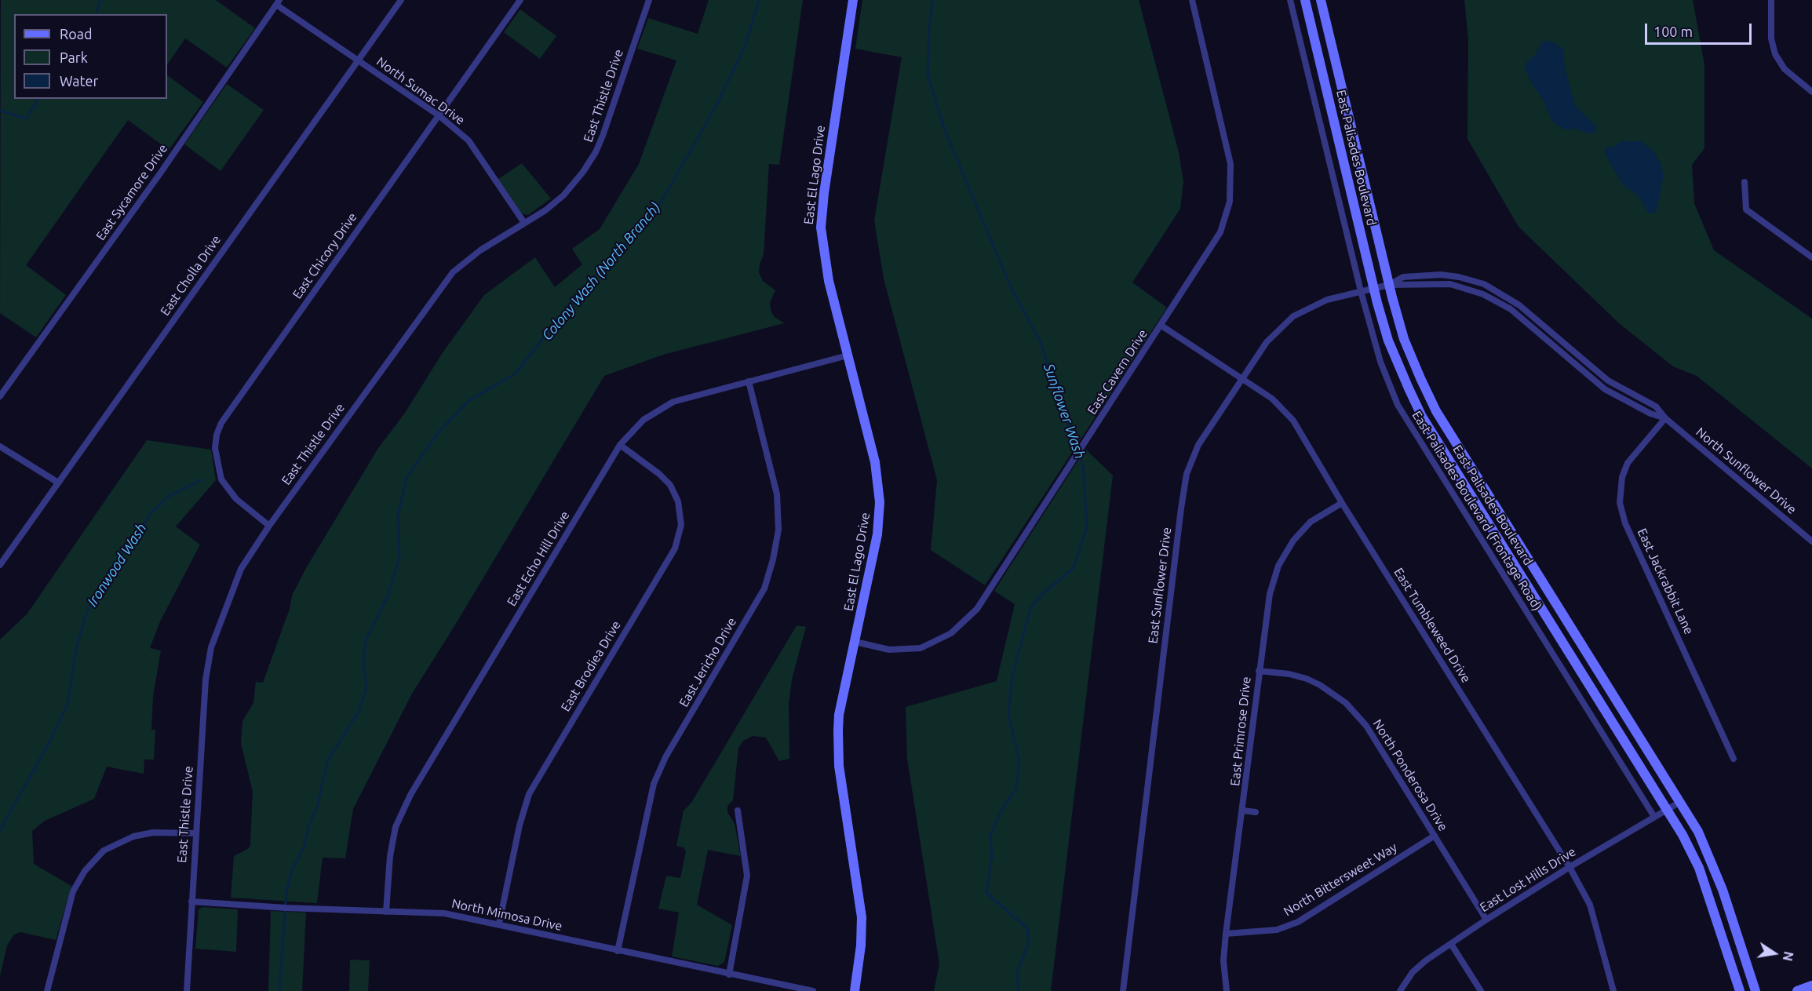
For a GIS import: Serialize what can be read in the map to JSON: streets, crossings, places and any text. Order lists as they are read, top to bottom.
{
  "streets": {
    "street": [
      "North Sumac Drive",
      "East Thistle Drive",
      "East Palisades Boulevard",
      "East El Lago Drive",
      "East Sycamore Drive",
      "East Chicory Drive",
      "East Cholla Drive",
      "East Cavern Drive",
      "North Sunflower Drive",
      "East Palisades Boulevard (Frontage Road)",
      "East Echo Hill Drive",
      "East Jackrabbit Lane",
      "East Sunflower Drive",
      "East Tumbleweed Drive",
      "East Jericho Drive",
      "East Brodiea Drive",
      "East Primrose Drive",
      "North Ponderosa Drive",
      "North Bittersweet Way",
      "East Lost Hills Drive",
      "North Mimosa Drive"
    ]
  },
  "crossings": [
    ["North Sumac Drive", "East Thistle Drive"],
    ["North Sumac Drive", "East Sycamore Drive"],
    ["North Sumac Drive", "East Chicory Drive"],
    ["North Sumac Drive", "East Cholla Drive"],
    ["East Thistle Drive", "East Chicory Drive"],
    ["East Thistle Drive", "North Mimosa Drive"],
    ["East Palisades Boulevard", "North Sunflower Drive"],
    ["East Palisades Boulevard", "East Sunflower Drive"],
    ["East Palisades Boulevard", "East Lost Hills Drive"],
    ["East El Lago Drive", "East Cavern Drive"],
    ["East El Lago Drive", "East Echo Hill Drive"],
    ["East Cavern Drive", "East Tumbleweed Drive"],
    ["North Sunflower Drive", "East Jackrabbit Lane"],
    ["North Sunflower Drive", "East Sunflower Drive"],
    ["East Palisades Boulevard (Frontage Road)", "East Sunflower Drive"],
    ["East Palisades Boulevard (Frontage Road)", "East Lost Hills Drive"],
    ["East Echo Hill Drive", "East Jericho Drive"],
    ["East Echo Hill Drive", "East Brodiea Drive"],
    ["East Echo Hill Drive", "North Mimosa Drive"],
    ["East Sunflower Drive", "East Tumbleweed Drive"],
    ["East Tumbleweed Drive", "East Primrose Drive"],
    ["East Tumbleweed Drive", "East Lost Hills Drive"],
    ["East Jericho Drive", "North Mimosa Drive"],
    ["East Brodiea Drive", "North Mimosa Drive"],
    ["East Primrose Drive", "North Ponderosa Drive"],
    ["East Primrose Drive", "North Bittersweet Way"],
    ["North Ponderosa Drive", "North Bittersweet Way"],
    ["North Ponderosa Drive", "East Lost Hills Drive"]
  ],
  "water": ["Colony Wash (North Branch)", "Sunflower Wash", "Ironwood Wash"],
  "legend": ["Road", "Park", "Water"],
  "scale_bar": "100 m",
  "north": "right"
}
